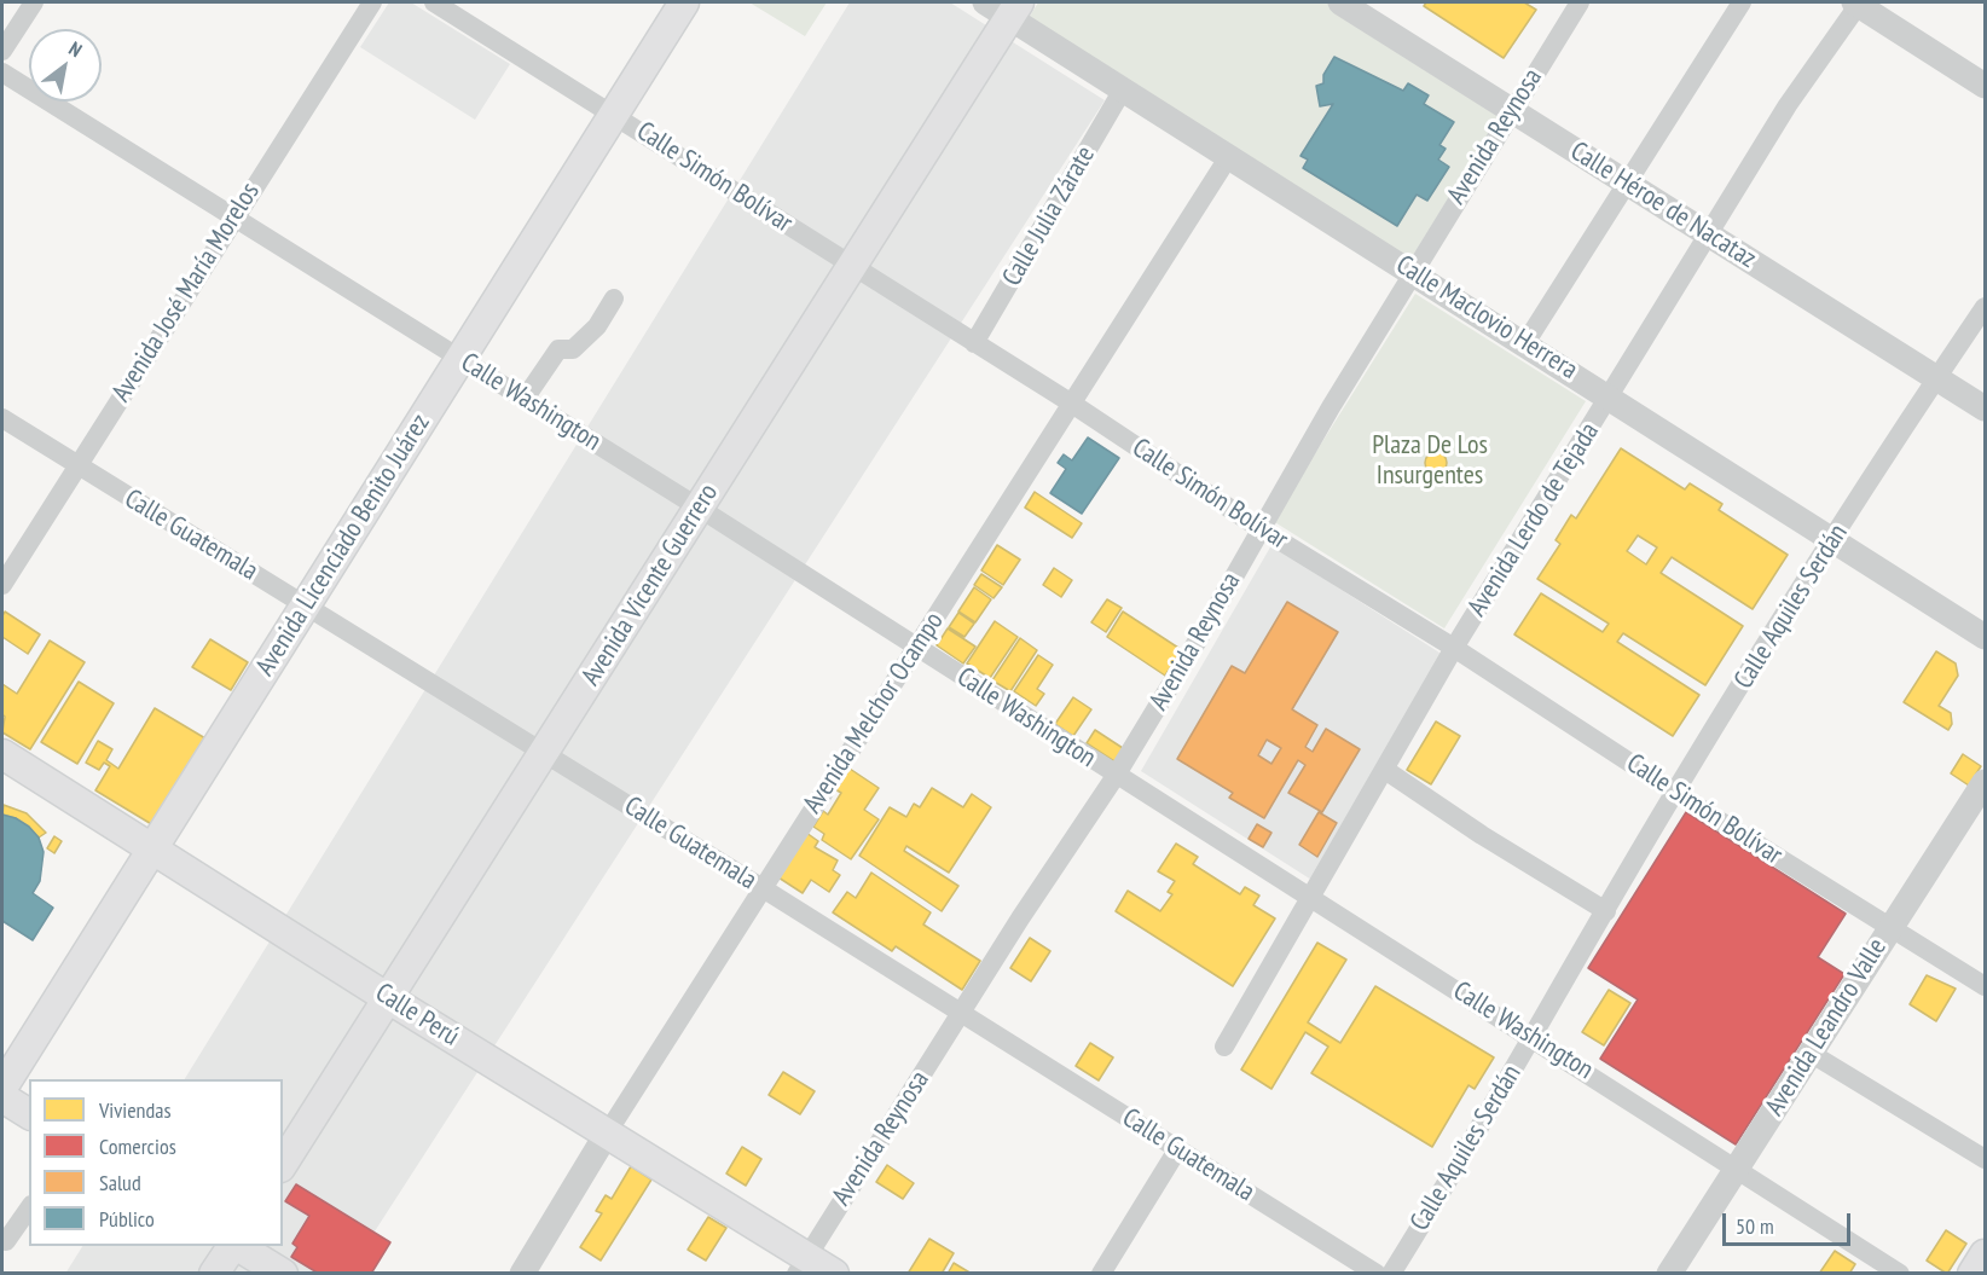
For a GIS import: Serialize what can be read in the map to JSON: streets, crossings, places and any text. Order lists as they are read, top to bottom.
{
  "streets": {
    "main road": ["Avenida Licenciado Benito Juárez", "Avenida Vicente Guerrero", "Calle Perú"],
    "street": [
      "Avenida Reynosa",
      "Calle Simón Bolívar",
      "Calle Héroe de Nacataz",
      "Calle Julia Zárate",
      "Avenida José María Morelos",
      "Calle Maclovio Herrera",
      "Calle Washington",
      "Avenida Lerdo de Tejada",
      "Calle Guatemala",
      "Calle Aquiles Serdán",
      "Avenida Melchor Ocampo",
      "Avenida Leandro Valle"
    ]
  },
  "crossings": [
    ["Avenida Reynosa", "Calle Simón Bolívar"],
    ["Avenida Reynosa", "Calle Héroe de Nacataz"],
    ["Avenida Reynosa", "Calle Maclovio Herrera"],
    ["Avenida Reynosa", "Calle Washington"],
    ["Avenida Reynosa", "Calle Guatemala"],
    ["Avenida Reynosa", "Calle Perú"],
    ["Calle Simón Bolívar", "Calle Julia Zárate"],
    ["Calle Simón Bolívar", "Avenida Lerdo de Tejada"],
    ["Calle Simón Bolívar", "Avenida Licenciado Benito Juárez"],
    ["Calle Simón Bolívar", "Avenida Vicente Guerrero"],
    ["Calle Simón Bolívar", "Calle Aquiles Serdán"],
    ["Calle Simón Bolívar", "Avenida Melchor Ocampo"],
    ["Calle Simón Bolívar", "Avenida Leandro Valle"],
    ["Calle Héroe de Nacataz", "Avenida Lerdo de Tejada"],
    ["Calle Héroe de Nacataz", "Calle Aquiles Serdán"],
    ["Calle Julia Zárate", "Calle Maclovio Herrera"],
    ["Avenida José María Morelos", "Calle Washington"],
    ["Avenida José María Morelos", "Calle Guatemala"],
    ["Calle Maclovio Herrera", "Avenida Lerdo de Tejada"],
    ["Calle Maclovio Herrera", "Avenida Vicente Guerrero"],
    ["Calle Maclovio Herrera", "Calle Aquiles Serdán"],
    ["Calle Maclovio Herrera", "Avenida Melchor Ocampo"],
    ["Calle Washington", "Avenida Lerdo de Tejada"],
    ["Calle Washington", "Avenida Licenciado Benito Juárez"],
    ["Calle Washington", "Avenida Vicente Guerrero"],
    ["Calle Washington", "Calle Aquiles Serdán"],
    ["Calle Washington", "Avenida Melchor Ocampo"],
    ["Calle Washington", "Avenida Leandro Valle"],
    ["Calle Guatemala", "Avenida Licenciado Benito Juárez"],
    ["Calle Guatemala", "Avenida Vicente Guerrero"],
    ["Calle Guatemala", "Avenida Melchor Ocampo"],
    ["Avenida Licenciado Benito Juárez", "Calle Perú"],
    ["Avenida Vicente Guerrero", "Calle Perú"],
    ["Avenida Melchor Ocampo", "Calle Perú"]
  ],
  "parks": ["Plaza De Los Insurgentes"],
  "legend": [
    "Viviendas",
    "Comercios",
    "Salud",
    "Público"
  ],
  "scale_bar": "50 m",
  "north": "top right"
}
